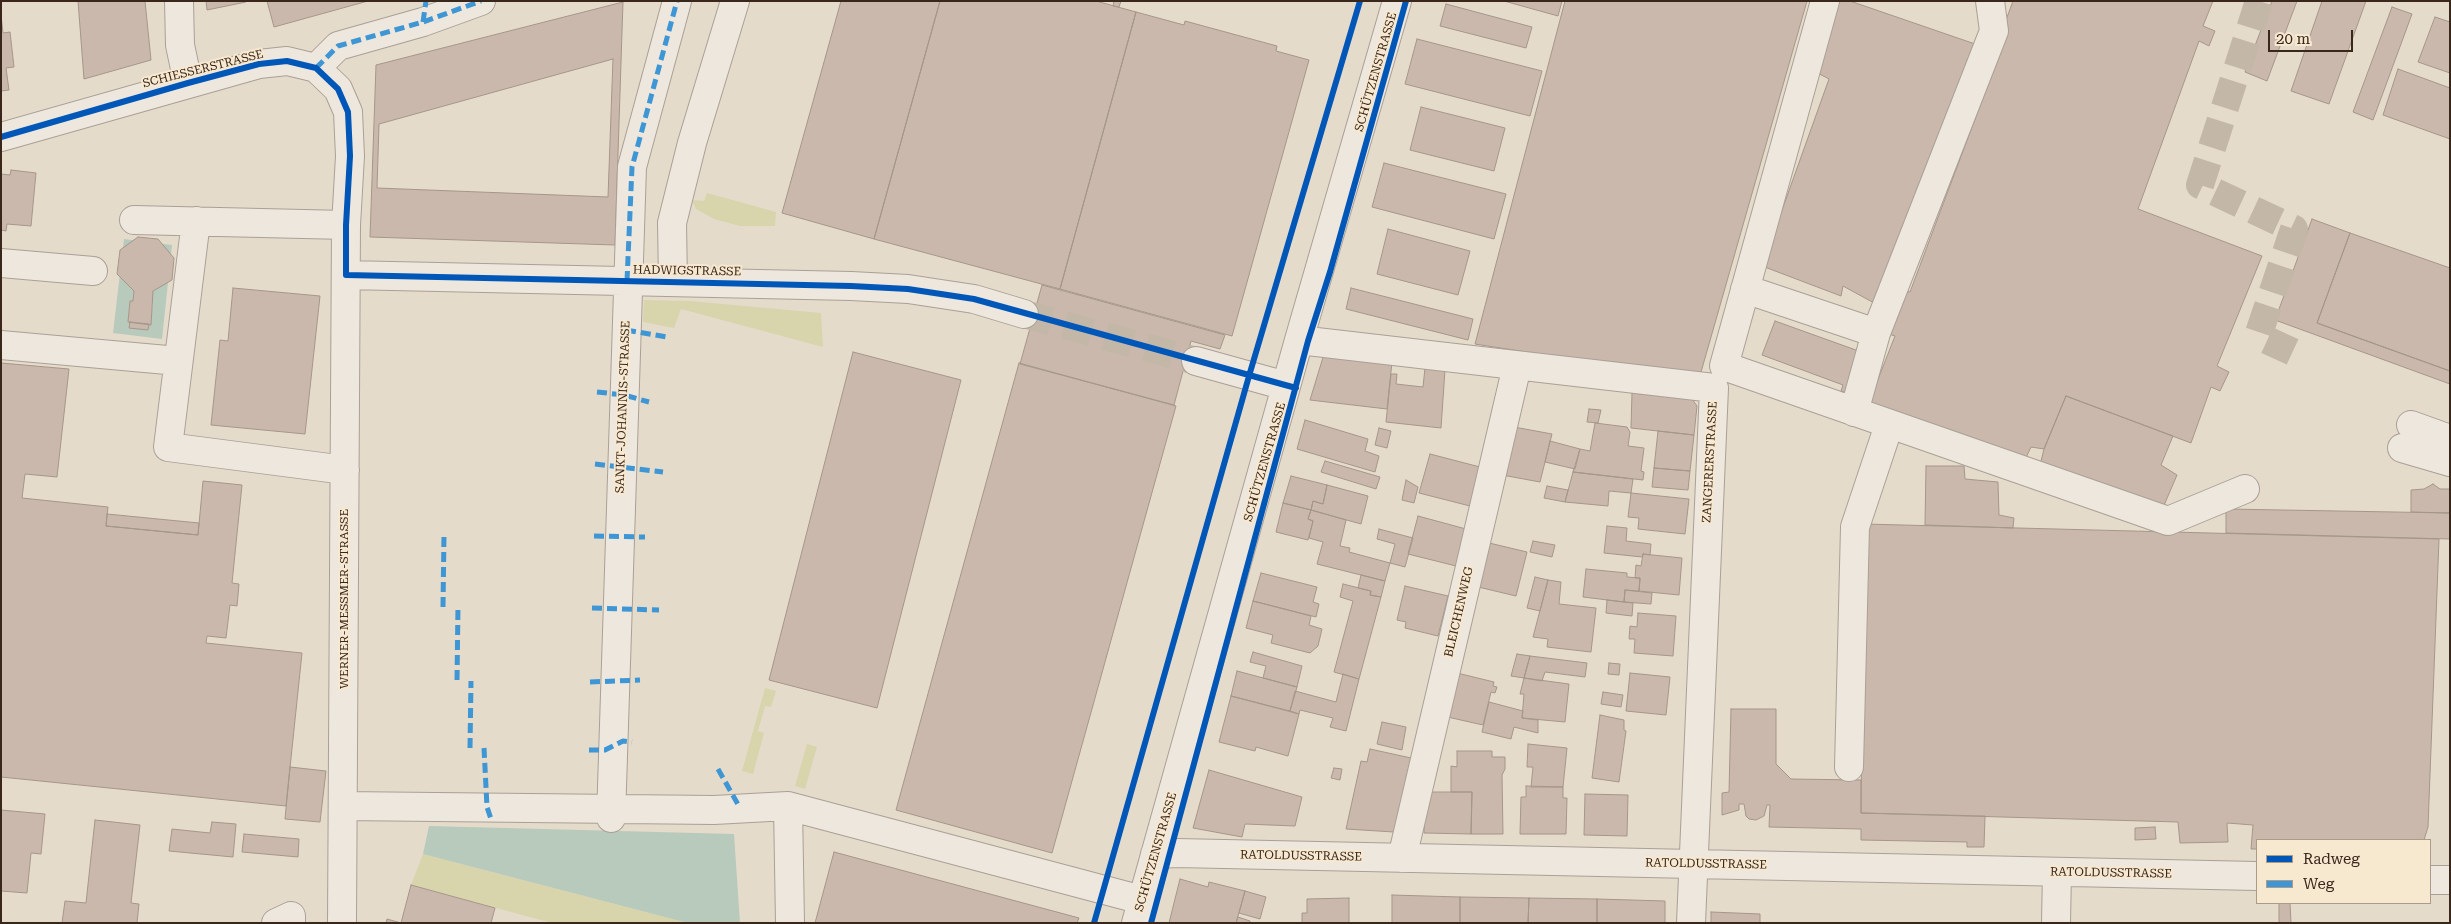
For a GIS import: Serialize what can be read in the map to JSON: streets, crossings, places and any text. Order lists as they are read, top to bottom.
{
  "streets": {
    "street": [
      "SCHIESSERSTRASSE",
      "SCHÜTZENSTRASSE",
      "HADWIGSTRASSE",
      "SANKT-JOHANNIS-STRASSE",
      "ZANGERERSTRASSE",
      "WERNER-MESSMER-STRASSE",
      "BLEICHENWEG",
      "RATOLDUSSTRASSE"
    ]
  },
  "crossings": [
    ["SCHÜTZENSTRASSE", "ZANGERERSTRASSE"],
    ["SCHÜTZENSTRASSE", "RATOLDUSSTRASSE"],
    ["HADWIGSTRASSE", "SANKT-JOHANNIS-STRASSE"],
    ["HADWIGSTRASSE", "WERNER-MESSMER-STRASSE"],
    ["ZANGERERSTRASSE", "BLEICHENWEG"],
    ["ZANGERERSTRASSE", "RATOLDUSSTRASSE"],
    ["BLEICHENWEG", "RATOLDUSSTRASSE"]
  ],
  "legend": ["Radweg", "Weg"],
  "scale_bar": "20 m"
}
